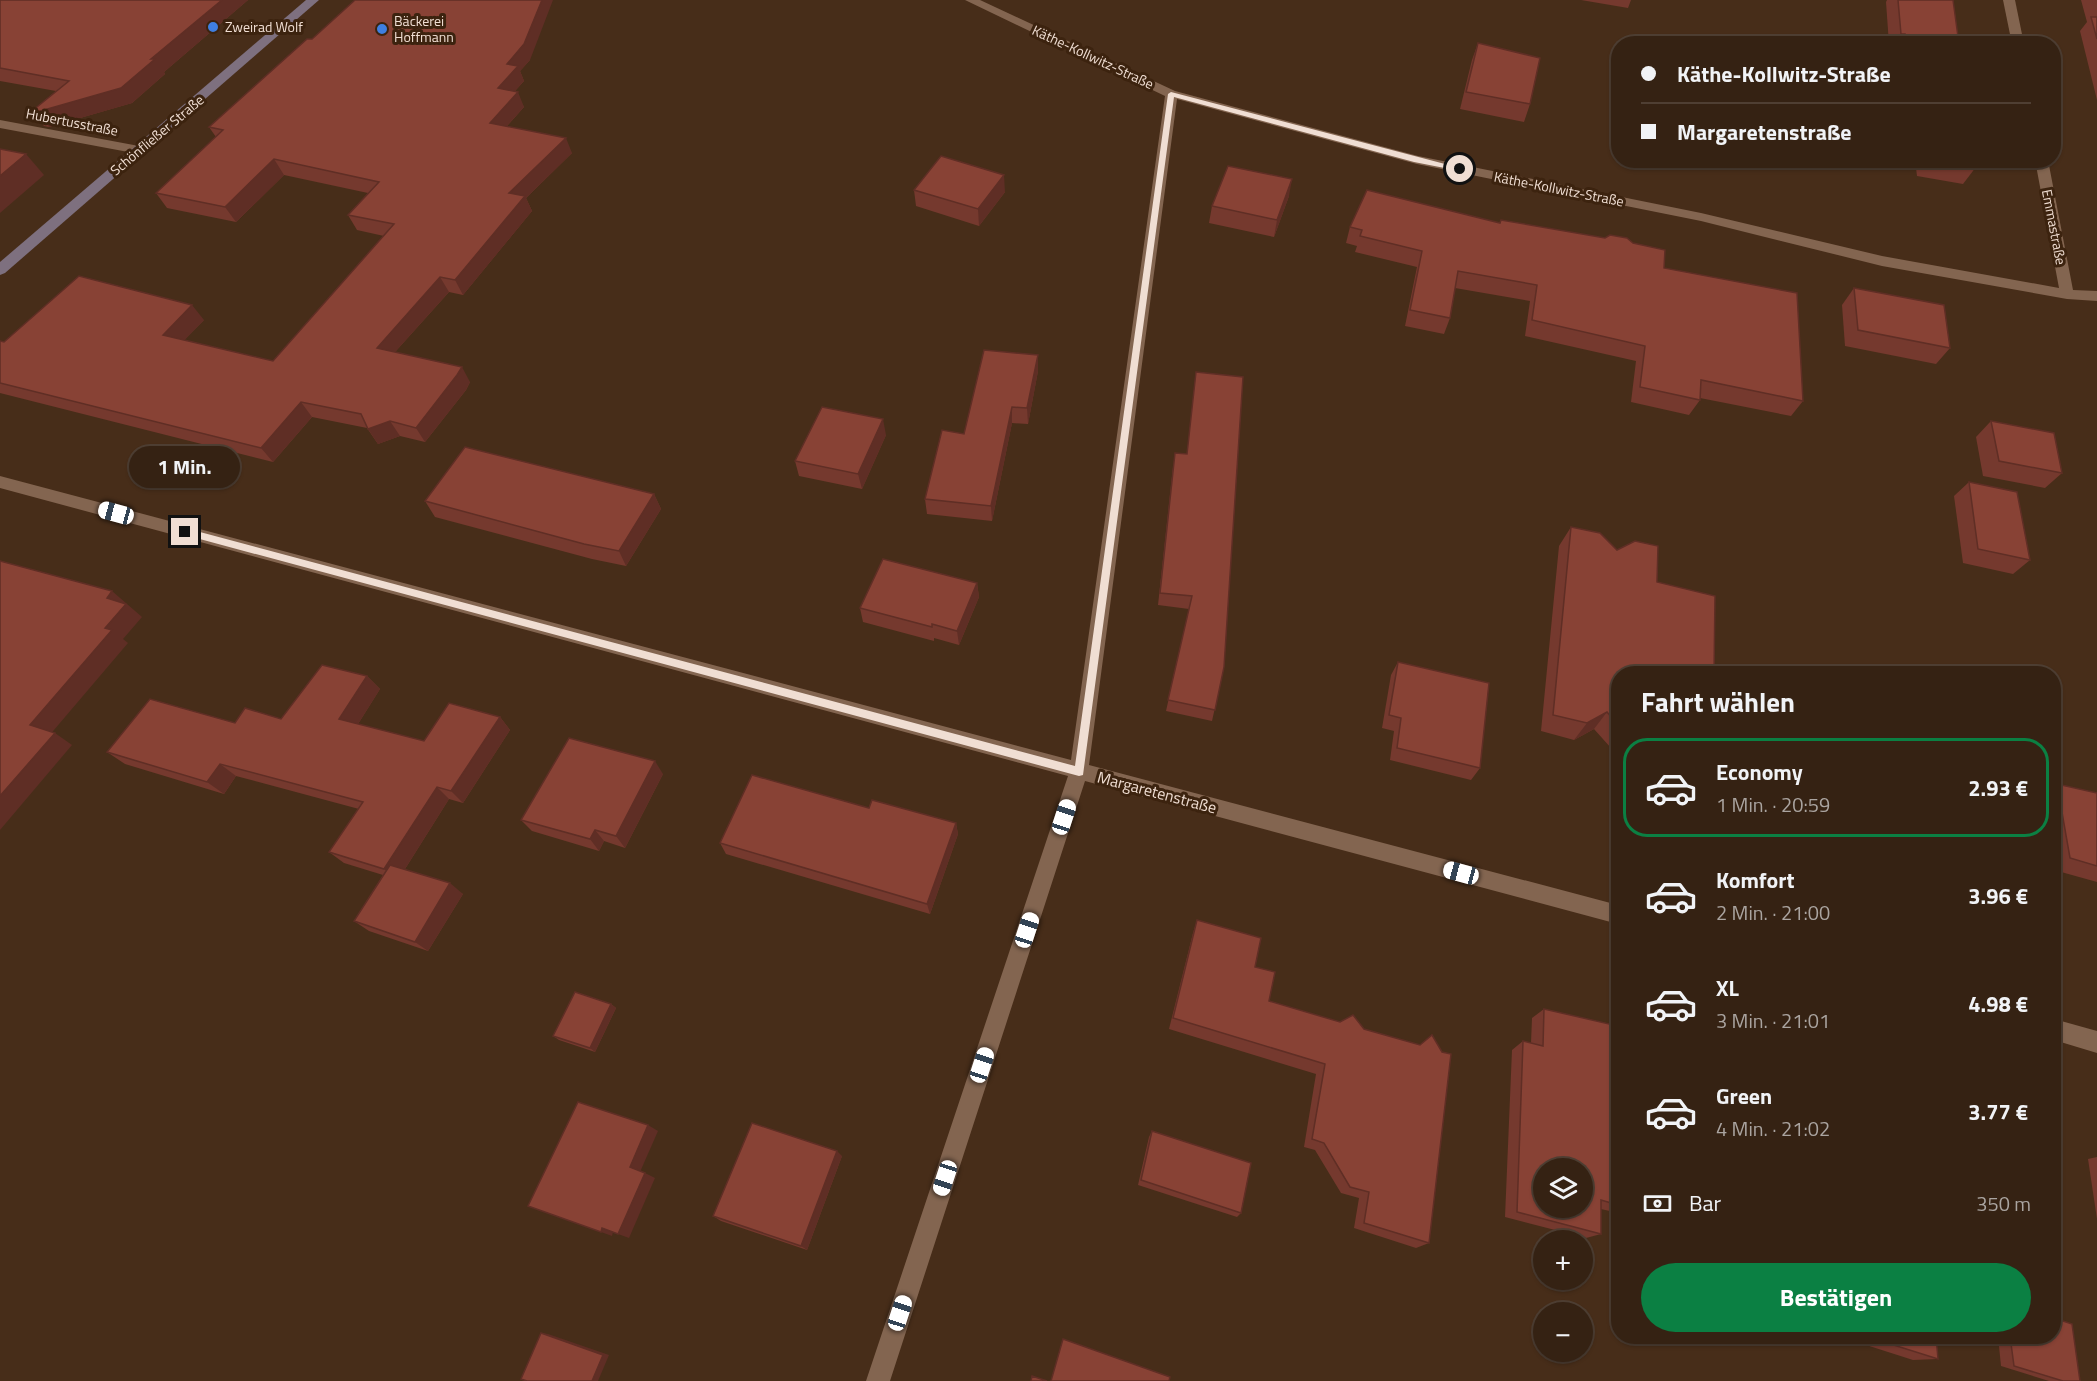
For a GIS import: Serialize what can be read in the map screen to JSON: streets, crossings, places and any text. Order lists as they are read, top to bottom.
{
  "streets": {
    "main road": ["Schönfließer Straße"],
    "street": [
      "Käthe-Kollwitz-Straße",
      "Hubertusstraße",
      "Emmastraße",
      "Margaretenstraße"
    ]
  },
  "crossings": [
    ["Käthe-Kollwitz-Straße", "Emmastraße"],
    ["Hubertusstraße", "Schönfließer Straße"]
  ],
  "places": ["Zweirad Wolf", "Bäckerei Hoffmann"],
  "page": {
    "banner": ["Käthe-Kollwitz-Straße", "Margaretenstraße"],
    "bubble": "1 Min.",
    "heading": "Fahrt wählen",
    "list": [
      {
        "name": "Economy",
        "note": "1 Min. · 20:59",
        "value": "2.93 €"
      },
      {
        "name": "Komfort",
        "note": "2 Min. · 21:00",
        "value": "3.96 €"
      },
      {
        "name": "XL",
        "note": "3 Min. · 21:01",
        "value": "4.98 €"
      },
      {
        "name": "Green",
        "note": "4 Min. · 21:02",
        "value": "3.77 €"
      }
    ],
    "map_buttons": ["+", "−"],
    "pay": ["Bar", "350 m"],
    "buttons": "Bestätigen"
  }
}
